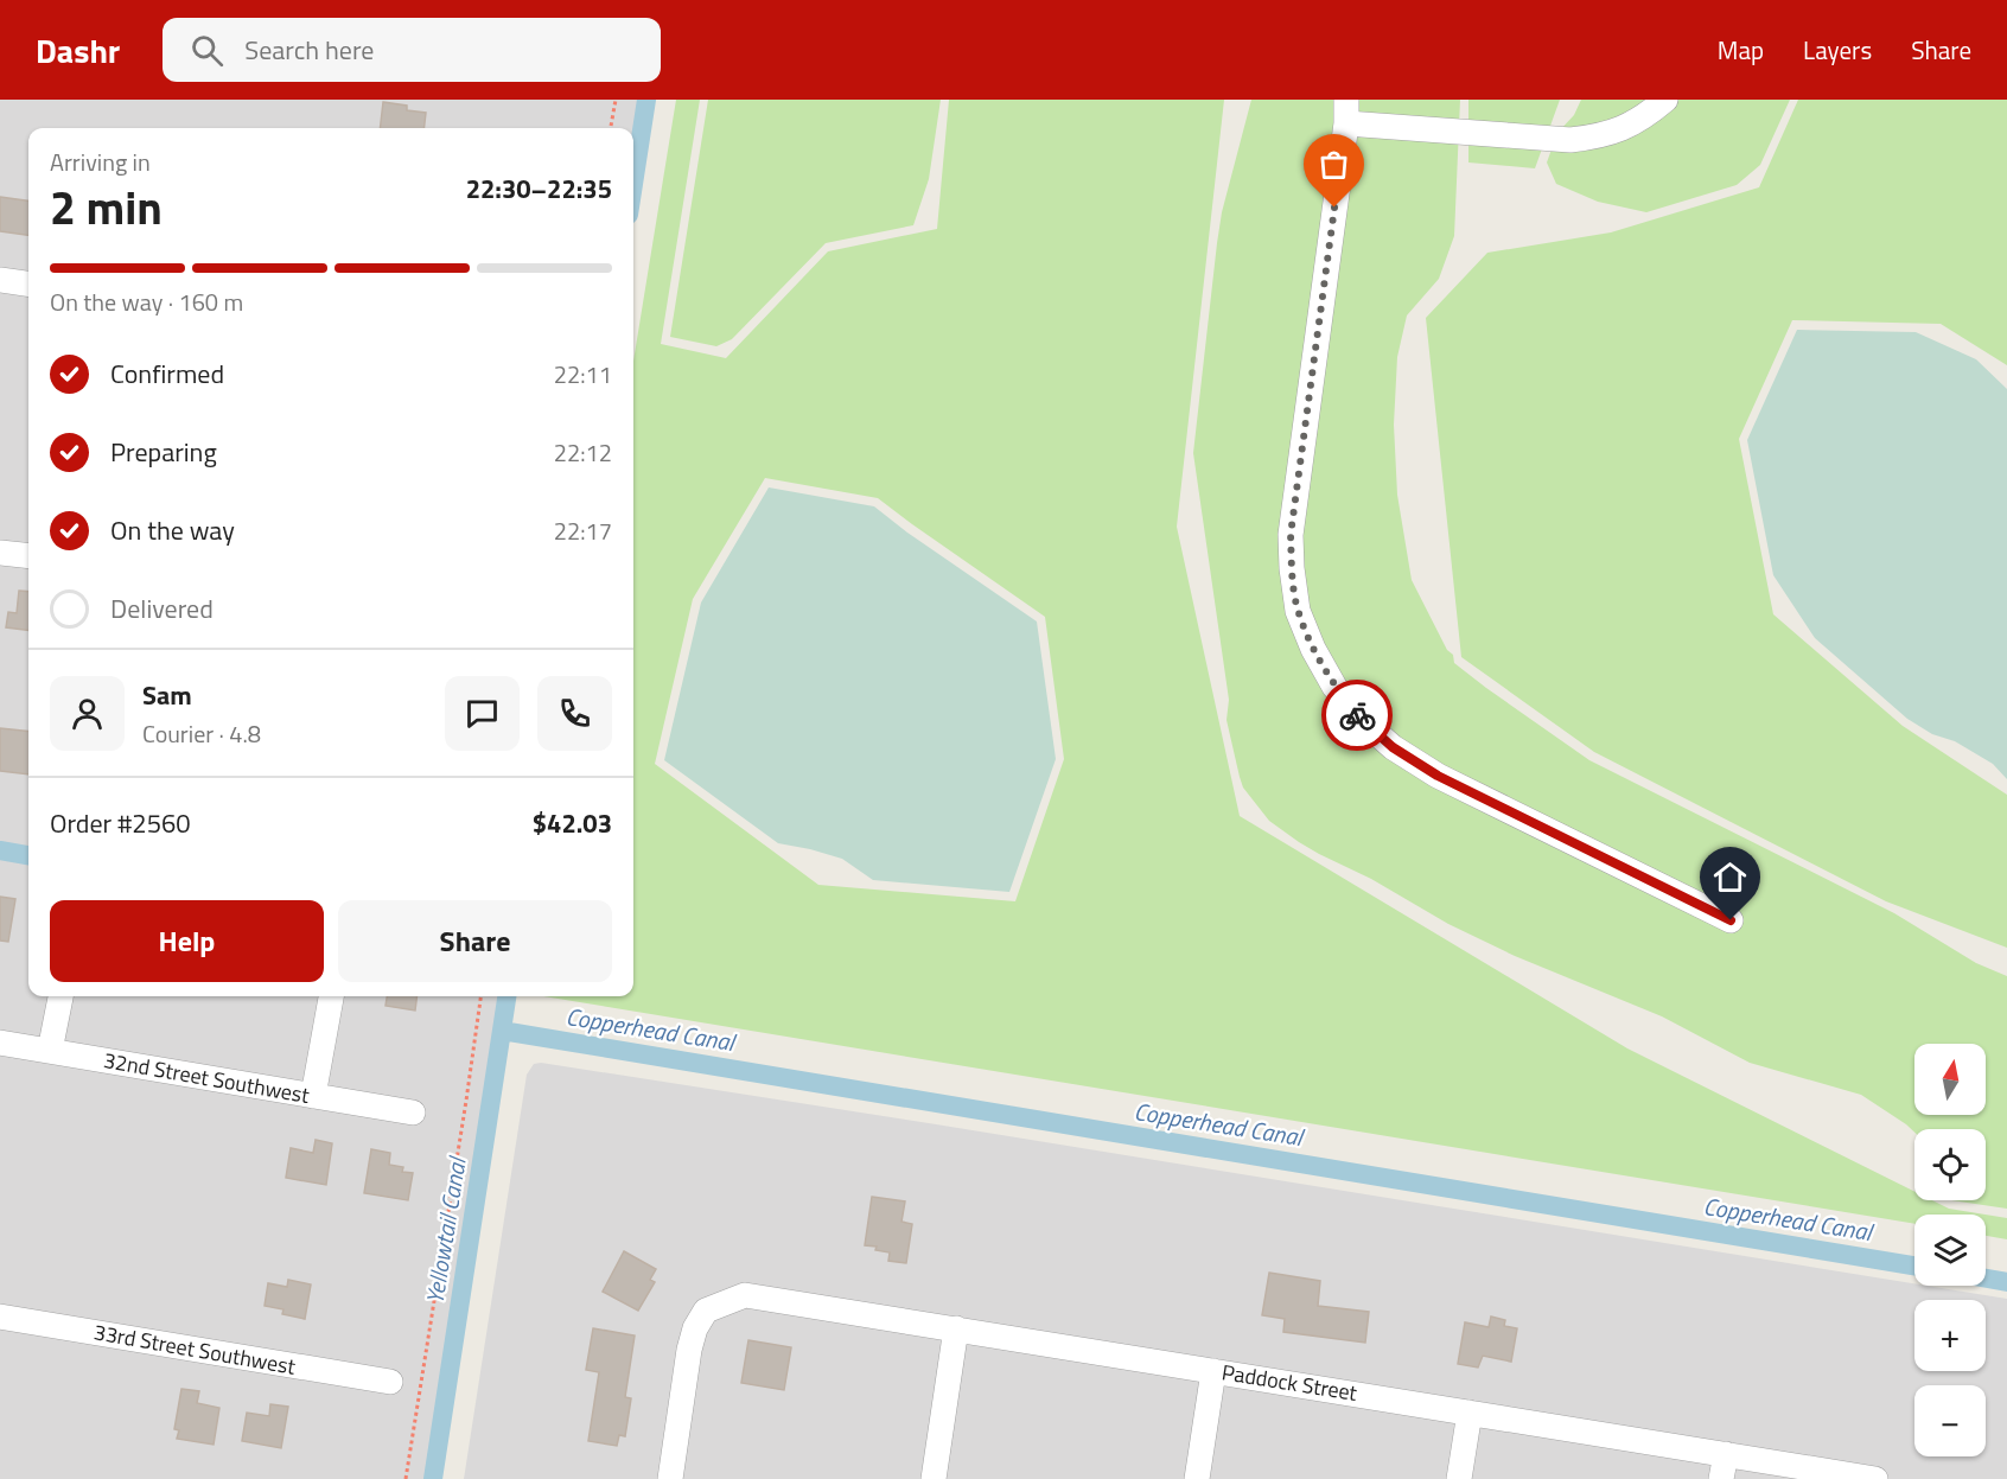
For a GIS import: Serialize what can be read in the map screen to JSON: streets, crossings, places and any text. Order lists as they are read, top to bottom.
{
  "streets": {
    "street": ["32nd Street Southwest", "33rd Street Southwest", "Paddock Street"]
  },
  "water": ["Copperhead Canal", "Yellowtail Canal"],
  "north": "top",
  "page": {
    "header": "Dashr",
    "search": "Search here",
    "nav": ["Map", "Layers", "Share"],
    "heading": ["2 min", "Arriving in", "22:30–22:35"],
    "panel": [
      "Sam",
      "Courier · 4.8",
      "Order #2560",
      "$42.03"
    ],
    "bar": "On the way · 160 m",
    "list": [
      ["Confirmed", "22:11"],
      ["Preparing", "22:12"],
      ["On the way", "22:17"],
      "Delivered"
    ],
    "buttons": ["Help", "Share"],
    "map_buttons": ["+", "−"]
  }
}
